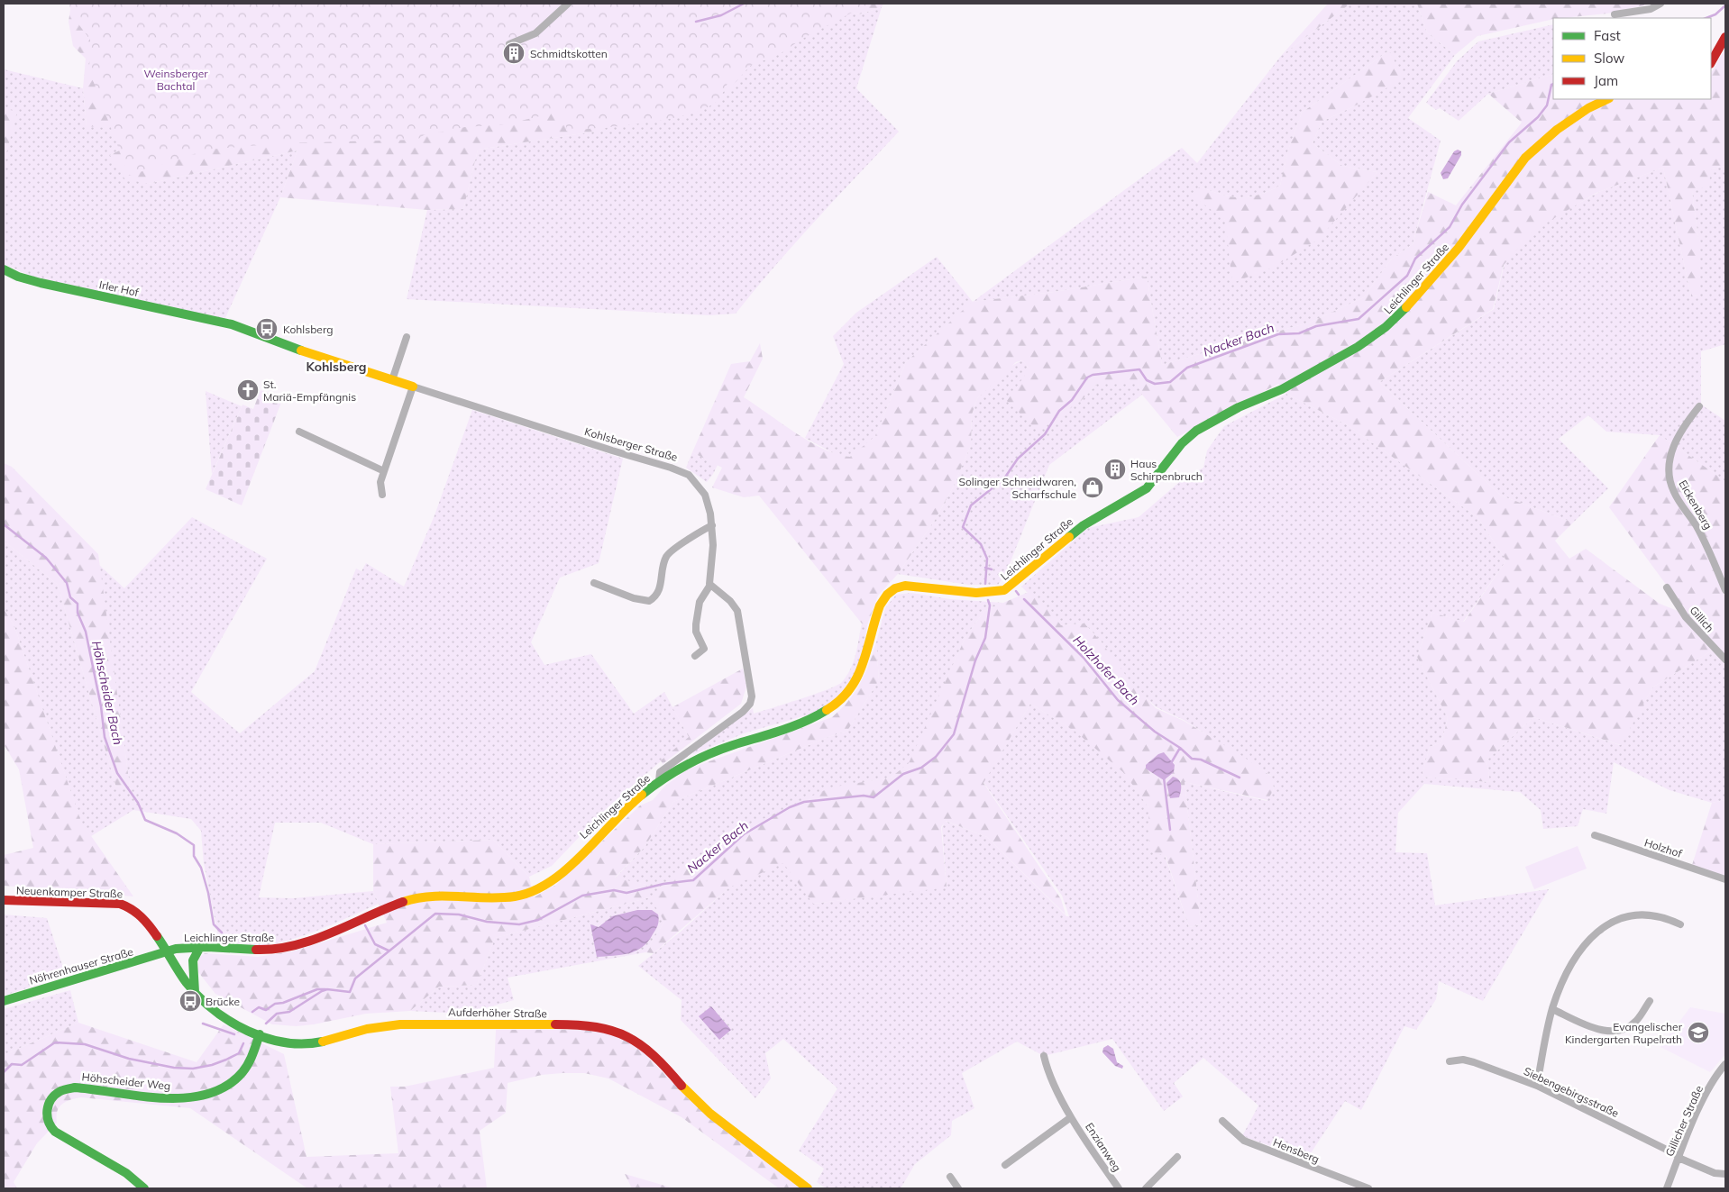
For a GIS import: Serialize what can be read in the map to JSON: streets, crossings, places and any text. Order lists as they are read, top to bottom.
{
  "streets": {
    "main road": [
      "Leichlinger Straße",
      "Irler Hof",
      "Kohlsberger Straße",
      "Neuenkamper Straße",
      "Nöhrenhauser Straße",
      "Aufderhöher Straße",
      "Höhscheider Weg"
    ],
    "street": [
      "Eickenberg",
      "Gillich",
      "Holzhof",
      "Siebengebirgsstraße",
      "Gillicher Straße",
      "Enzianweg",
      "Hensberg"
    ]
  },
  "crossings": [
    ["Leichlinger Straße", "Neuenkamper Straße"],
    ["Leichlinger Straße", "Nöhrenhauser Straße"],
    ["Leichlinger Straße", "Aufderhöher Straße"],
    ["Irler Hof", "Kohlsberger Straße"],
    ["Neuenkamper Straße", "Nöhrenhauser Straße"],
    ["Neuenkamper Straße", "Aufderhöher Straße"],
    ["Nöhrenhauser Straße", "Aufderhöher Straße"],
    ["Aufderhöher Straße", "Höhscheider Weg"],
    ["Siebengebirgsstraße", "Gillicher Straße"]
  ],
  "districts": ["Kohlsberg"],
  "water": ["Nacker Bach", "Holzhofer Bach", "Höhscheider Bach"],
  "parks": ["Weinsberger Bachtal"],
  "places": {
    "building": ["Schmidtskotten", "Haus Schirpenbruch"],
    "bus stop": ["Kohlsberg", "Brücke"],
    "church": ["St. Mariä-Empfängnis"],
    "shop": ["Solinger Schneidwaren, Scharfschule"],
    "school or university": ["Evangelischer Kindergarten Rupelrath"]
  },
  "legend": ["Fast", "Slow", "Jam"]
}
